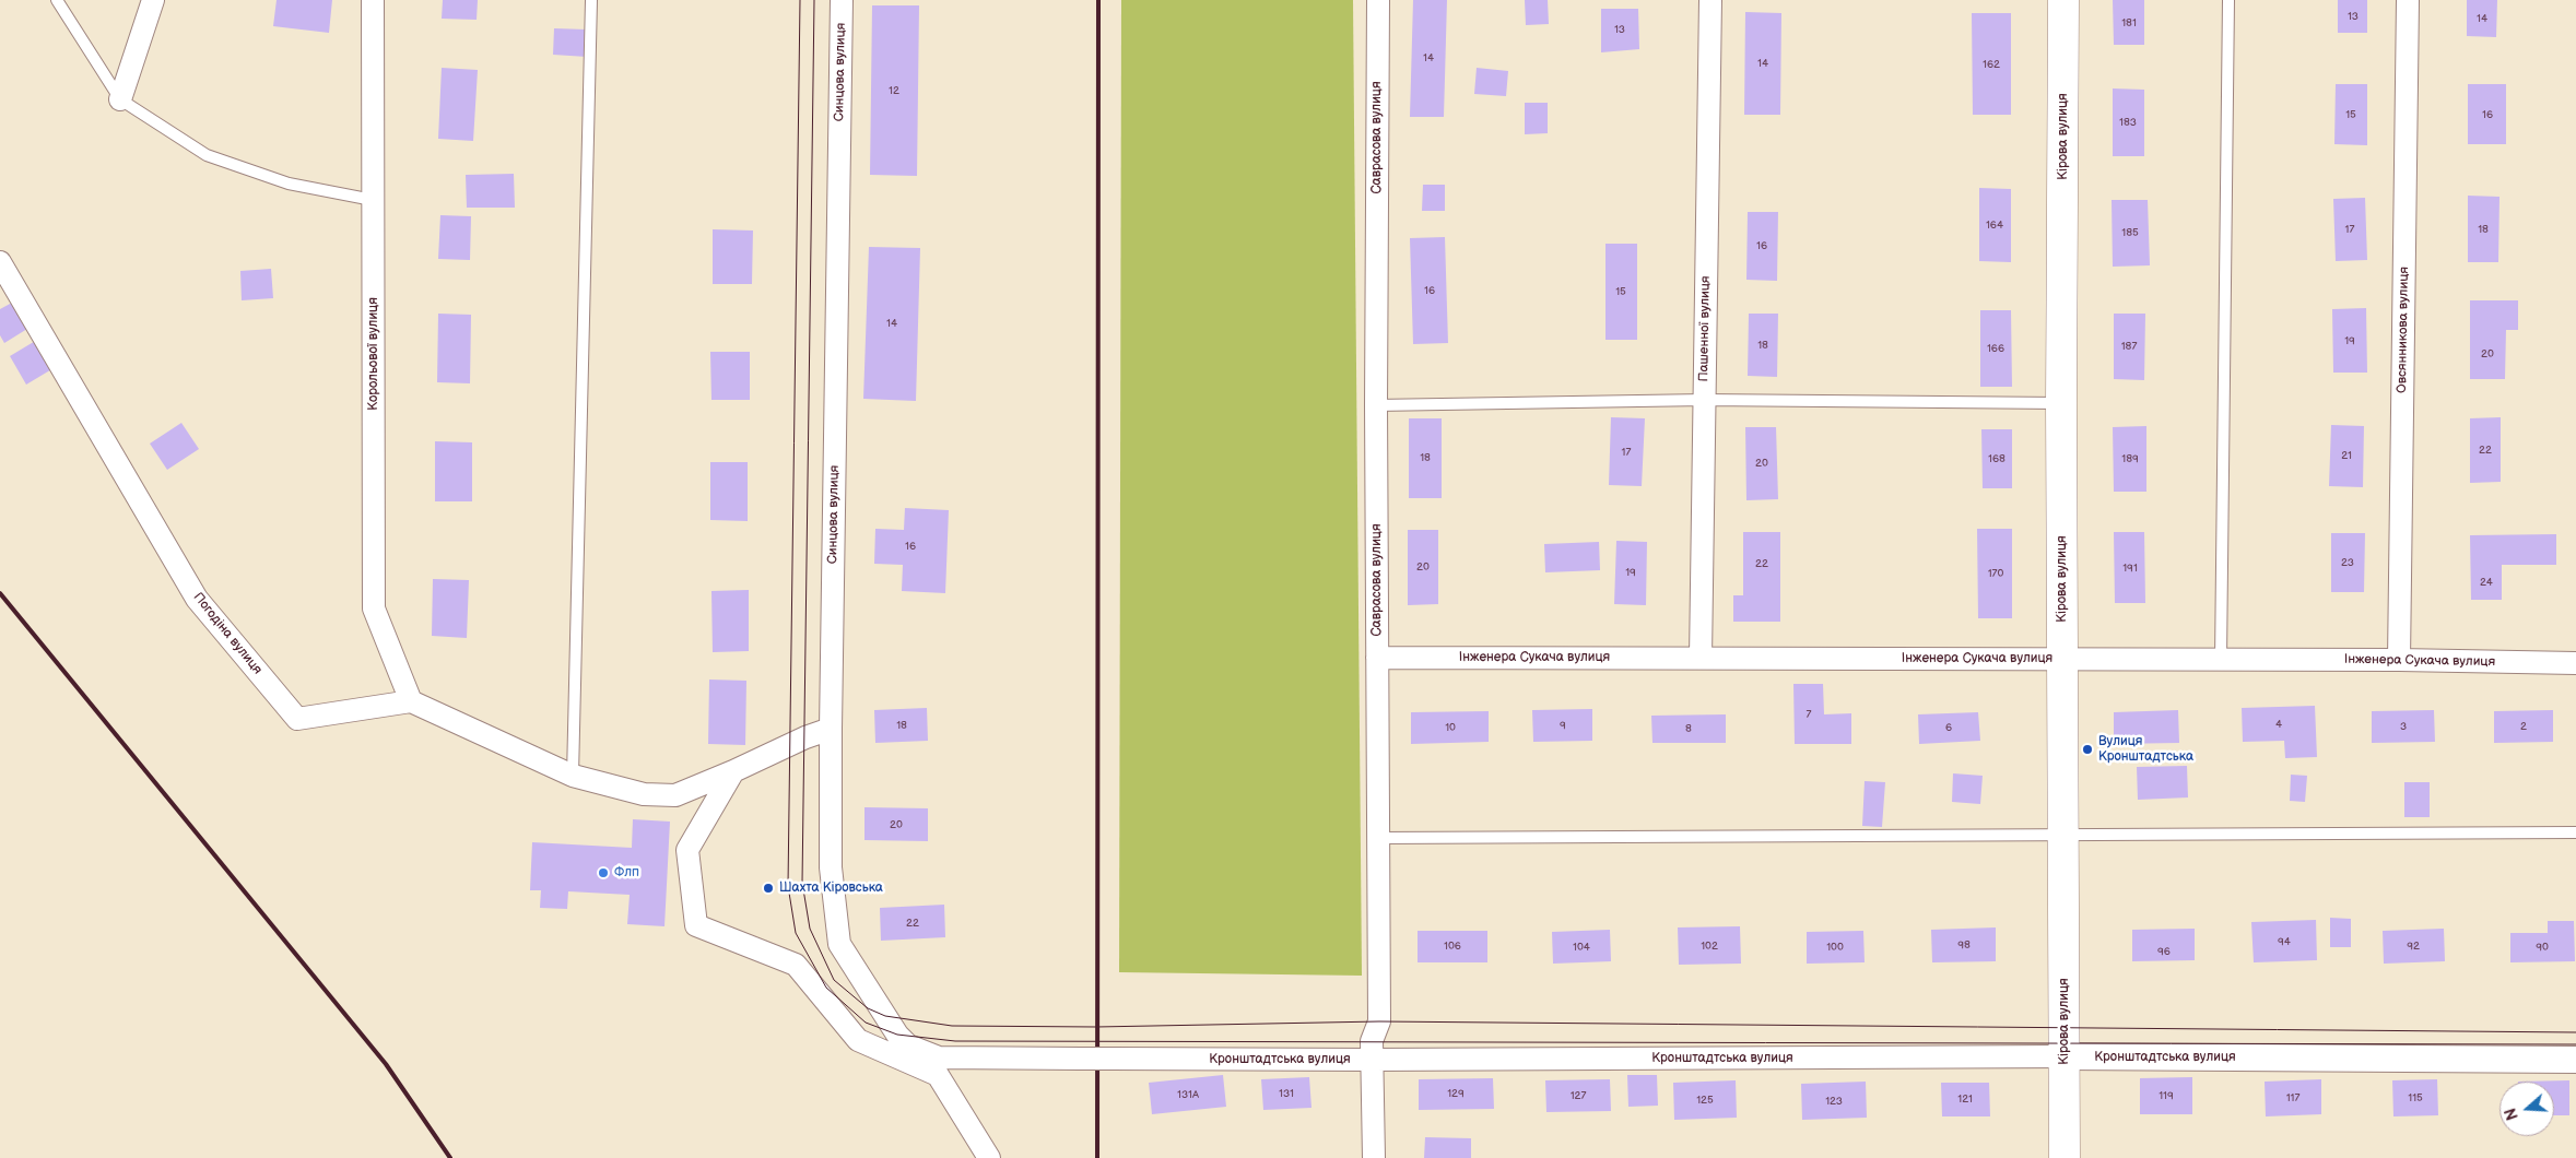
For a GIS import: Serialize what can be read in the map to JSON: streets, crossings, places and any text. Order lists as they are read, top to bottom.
{
  "streets": {
    "main road": ["Кірова вулиця"],
    "street": [
      "Синцова вулиця",
      "Саврасова вулиця",
      "Пашенної вулиця",
      "Овсянникова вулиця",
      "Корольової вулиця",
      "Погодіна вулиця",
      "Інженера Сукача вулиця",
      "Кронштадтська вулиця"
    ]
  },
  "crossings": [
    ["Синцова вулиця", "Кронштадтська вулиця"],
    ["Кірова вулиця", "Інженера Сукача вулиця"],
    ["Кірова вулиця", "Кронштадтська вулиця"],
    ["Саврасова вулиця", "Інженера Сукача вулиця"],
    ["Саврасова вулиця", "Кронштадтська вулиця"],
    ["Пашенної вулиця", "Інженера Сукача вулиця"],
    ["Овсянникова вулиця", "Інженера Сукача вулиця"],
    ["Корольової вулиця", "Погодіна вулиця"]
  ],
  "places": ["Вулиця Кронштадтська", "Флп", "Шахта Кіровська"],
  "house_numbers": [
    "13",
    "14",
    "181",
    "13",
    "14",
    "14",
    "162",
    "12",
    "15",
    "16",
    "183",
    "164",
    "17",
    "18",
    "185",
    "16",
    "16",
    "15",
    "14",
    "19",
    "18",
    "187",
    "166",
    "20",
    "22",
    "17",
    "21",
    "18",
    "168",
    "189",
    "20",
    "16",
    "23",
    "22",
    "20",
    "191",
    "19",
    "170",
    "24",
    "7",
    "4",
    "18",
    "9",
    "3",
    "2",
    "10",
    "6",
    "8",
    "20",
    "22",
    "94",
    "98",
    "106",
    "102",
    "92",
    "104",
    "100",
    "90",
    "96",
    "131",
    "129",
    "131А",
    "127",
    "119",
    "117",
    "115",
    "121",
    "125",
    "123"
  ],
  "north": "left"
}
